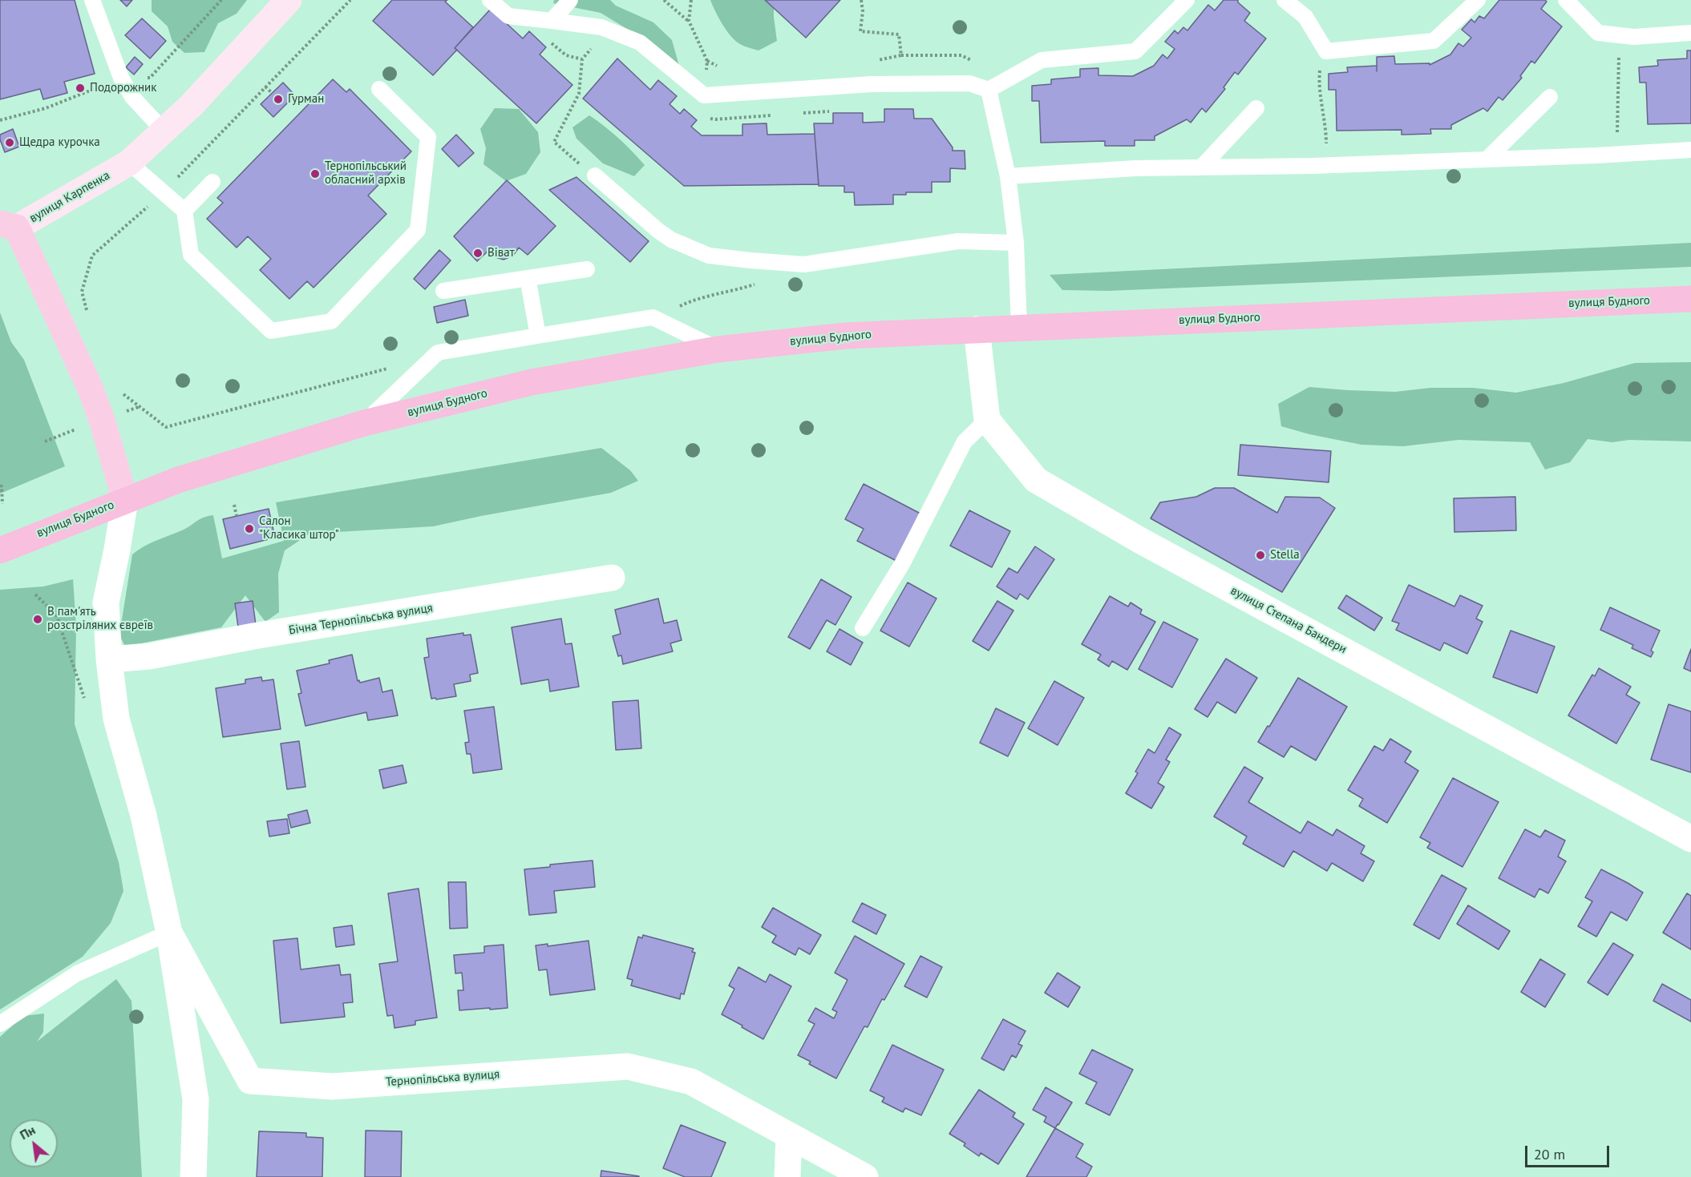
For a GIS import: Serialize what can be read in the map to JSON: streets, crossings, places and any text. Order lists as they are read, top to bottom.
{
  "streets": {
    "highway": ["вулиця Будного"],
    "main road": ["вулиця Карпенка"],
    "street": ["Бічна Тернопільська вулиця", "вулиця Степана Бандери", "Тернопільська вулиця"]
  },
  "crossings": [
    ["вулиця Карпенка", "вулиця Будного"]
  ],
  "places": [
    "Подорожник",
    "Гурман",
    "Щедра курочка",
    "Тернопільський обласний архів",
    "Віват",
    "Салон \"Класика штор\"",
    "Stella",
    "В пам'ять розстріляних євреїв"
  ],
  "scale_bar": "20 m",
  "north": "top left"
}
